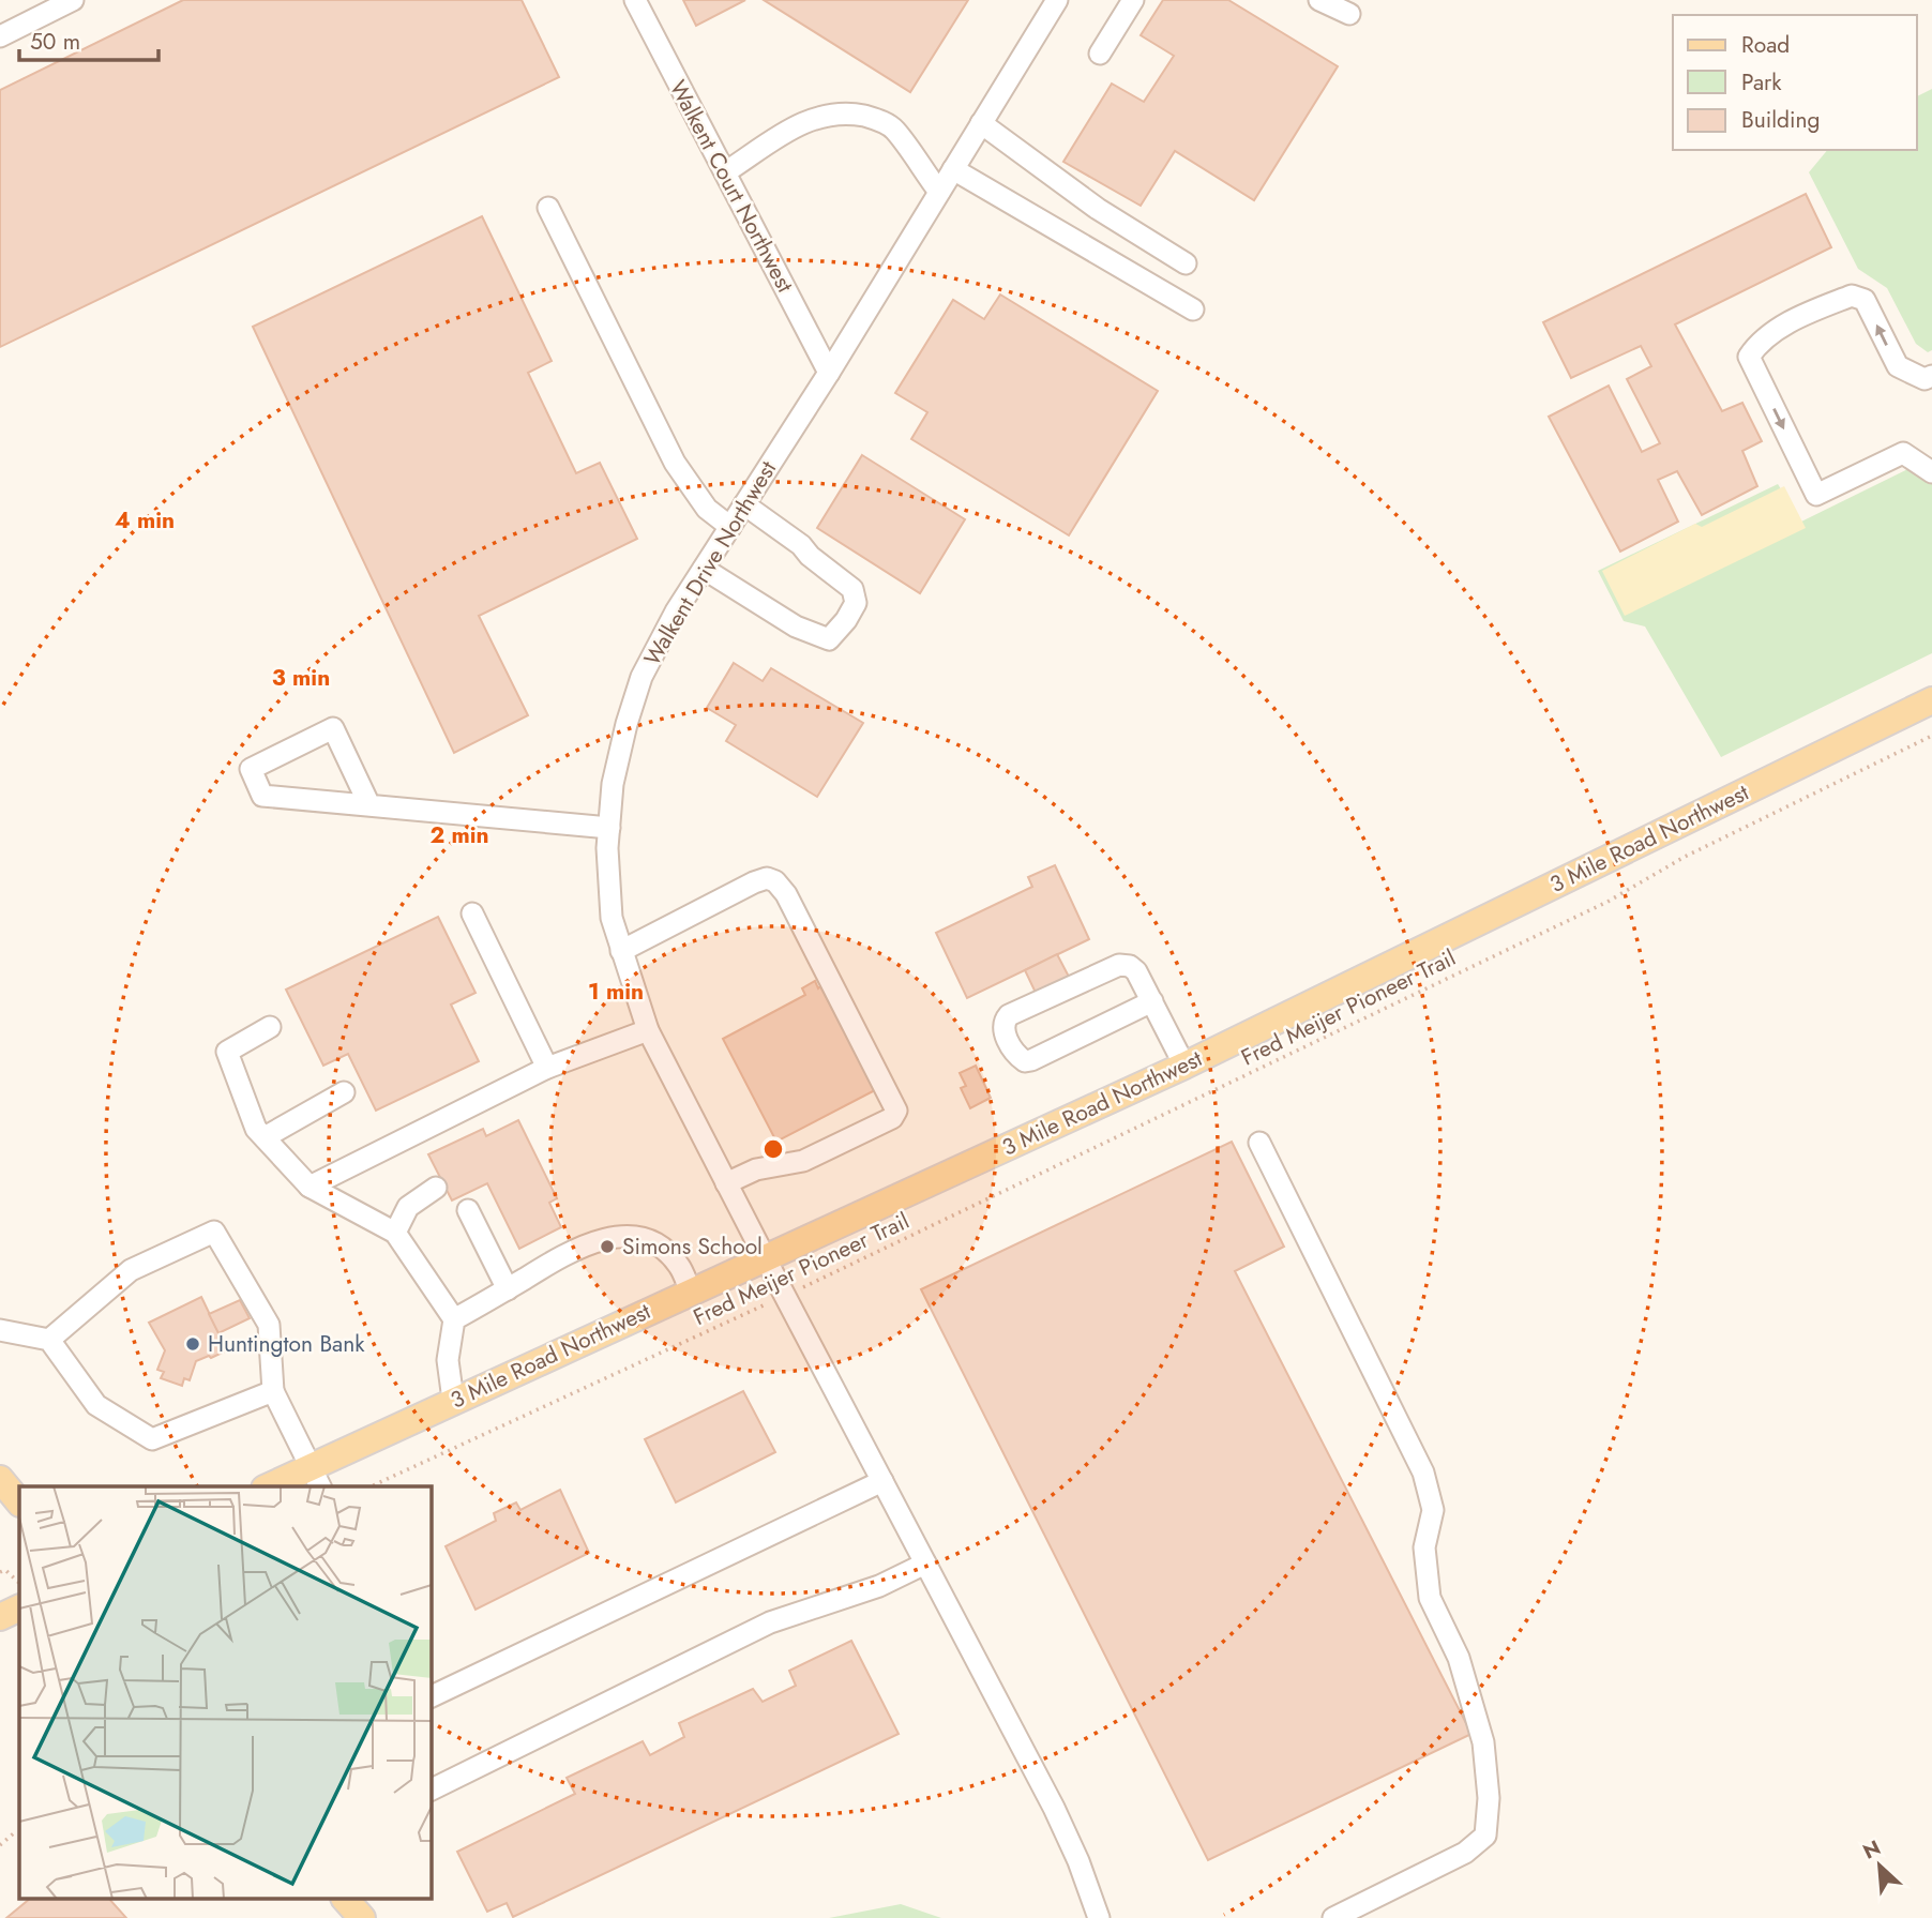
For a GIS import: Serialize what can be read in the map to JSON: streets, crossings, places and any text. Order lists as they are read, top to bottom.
{
  "streets": {
    "main road": ["3 Mile Road Northwest"],
    "street": ["Walkent Court Northwest", "Walkent Drive Northwest"],
    "path": ["Fred Meijer Pioneer Trail"]
  },
  "crossings": [
    ["Walkent Court Northwest", "Walkent Drive Northwest"],
    ["Walkent Drive Northwest", "3 Mile Road Northwest"],
    ["Walkent Drive Northwest", "Fred Meijer Pioneer Trail"]
  ],
  "places": ["Simons School", "Huntington Bank"],
  "legend": ["Road", "Park", "Building"],
  "scale_bar": "50 m",
  "north": "top left",
  "rings": [
    "4 min",
    "3 min",
    "2 min",
    "1 min"
  ]
}
